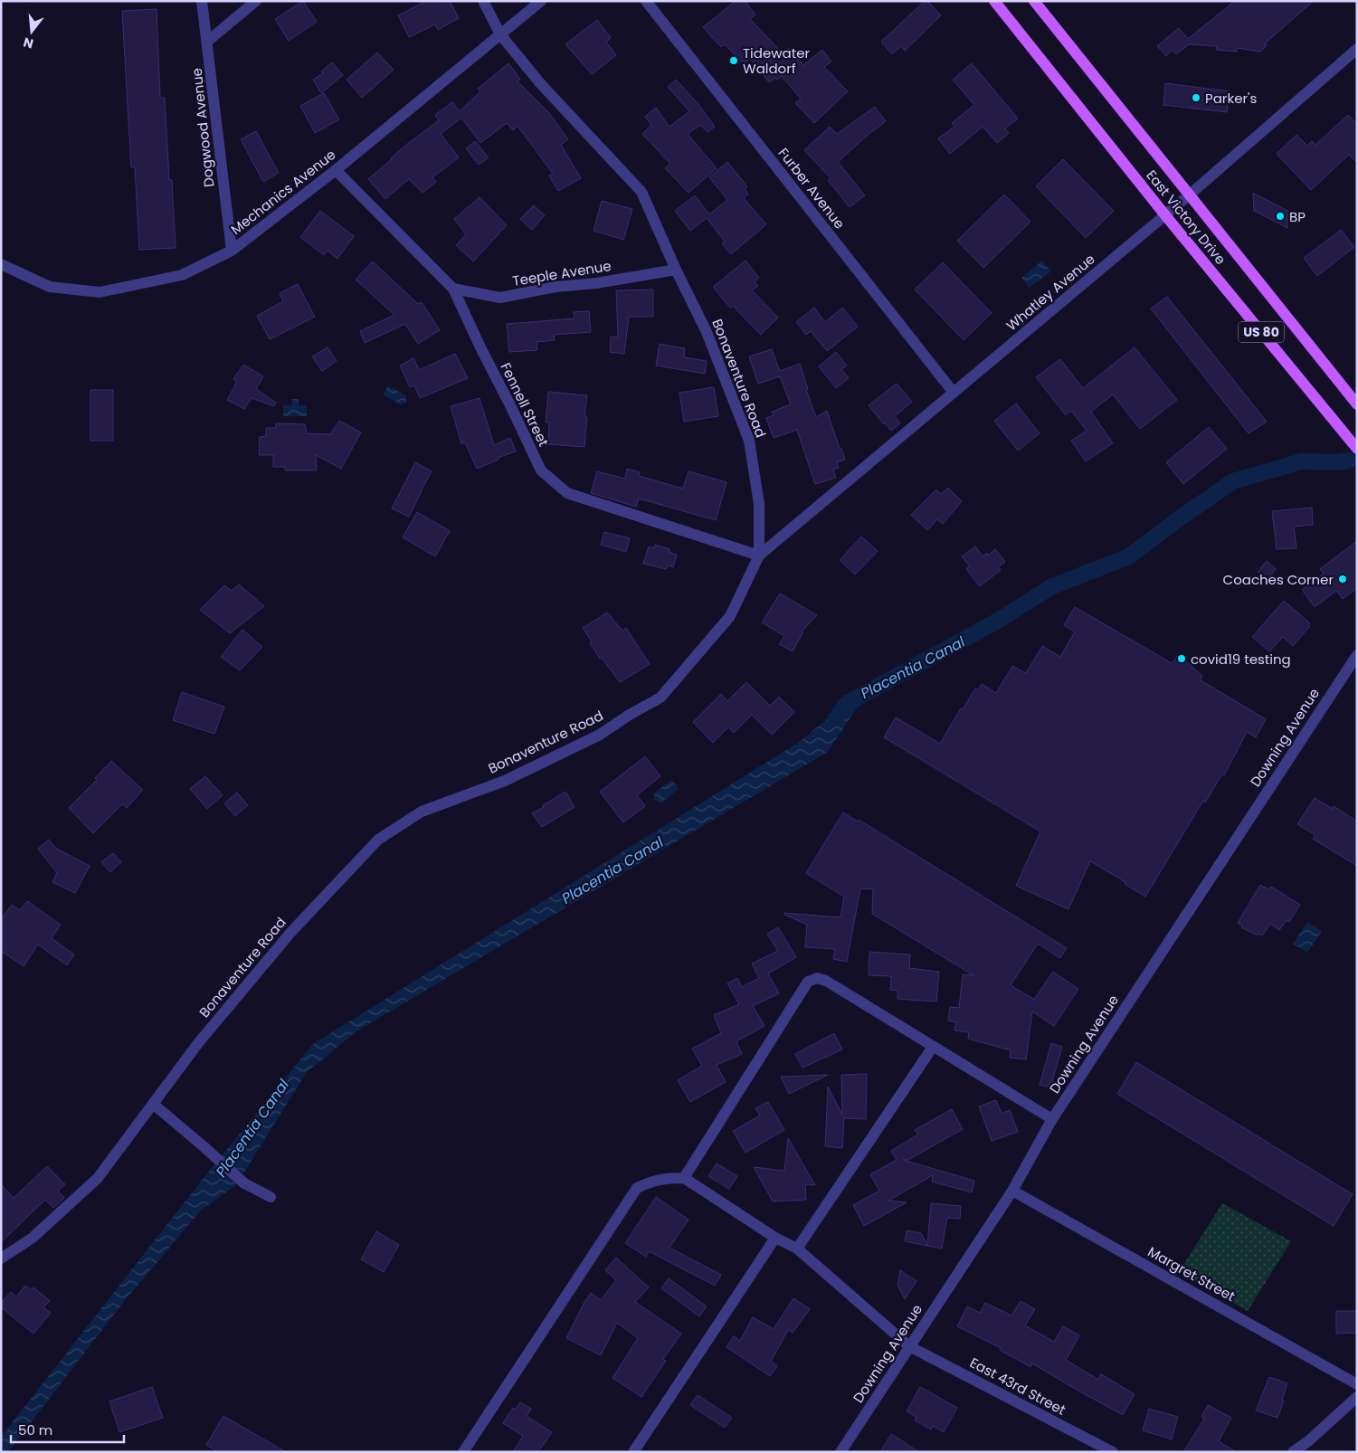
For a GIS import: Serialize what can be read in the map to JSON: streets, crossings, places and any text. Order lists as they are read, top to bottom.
{
  "streets": {
    "main road": ["East Victory Drive", "US 80"],
    "street": [
      "Dogwood Avenue",
      "Furber Avenue",
      "Mechanics Avenue",
      "Teeple Avenue",
      "Whatley Avenue",
      "Bonaventure Road",
      "Fennell Street",
      "Downing Avenue",
      "Margret Street",
      "East 43rd Street"
    ]
  },
  "crossings": [
    ["Dogwood Avenue", "Mechanics Avenue"],
    ["Furber Avenue", "Whatley Avenue"],
    ["Mechanics Avenue", "Bonaventure Road"],
    ["Mechanics Avenue", "Fennell Street"],
    ["East Victory Drive", "Whatley Avenue"],
    ["Teeple Avenue", "Bonaventure Road"],
    ["Teeple Avenue", "Fennell Street"],
    ["Whatley Avenue", "Bonaventure Road"],
    ["Whatley Avenue", "Fennell Street"],
    ["Bonaventure Road", "Fennell Street"],
    ["Downing Avenue", "Margret Street"],
    ["Downing Avenue", "East 43rd Street"]
  ],
  "water": ["Placentia Canal"],
  "places": [
    "Tidewater Waldorf",
    "Parker's",
    "BP",
    "Coaches Corner",
    "covid19 testing"
  ],
  "scale_bar": "50 m",
  "north": "bottom"
}
